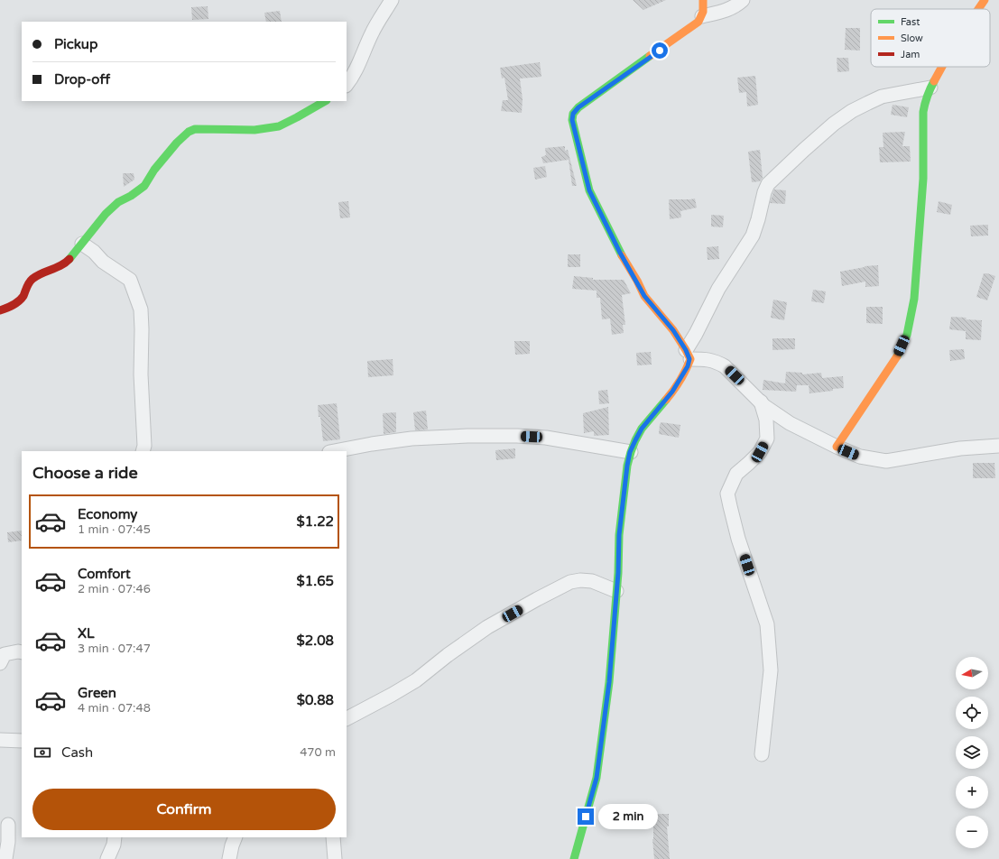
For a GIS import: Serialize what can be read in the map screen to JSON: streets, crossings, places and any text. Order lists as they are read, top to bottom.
{
  "legend": ["Fast", "Slow", "Jam"],
  "north": "left",
  "page": {
    "banner": ["Pickup", "Drop-off"],
    "heading": "Choose a ride",
    "list": [
      {
        "name": "Economy",
        "note": "1 min · 07:45",
        "value": "$1.22"
      },
      {
        "name": "Comfort",
        "note": "2 min · 07:46",
        "value": "$1.65"
      },
      {
        "name": "XL",
        "note": "3 min · 07:47",
        "value": "$2.08"
      },
      {
        "name": "Green",
        "note": "4 min · 07:48",
        "value": "$0.88"
      }
    ],
    "map_buttons": ["+", "−"],
    "pay": ["Cash", "470 m"],
    "buttons": "Confirm",
    "bubble": "2 min"
  }
}
